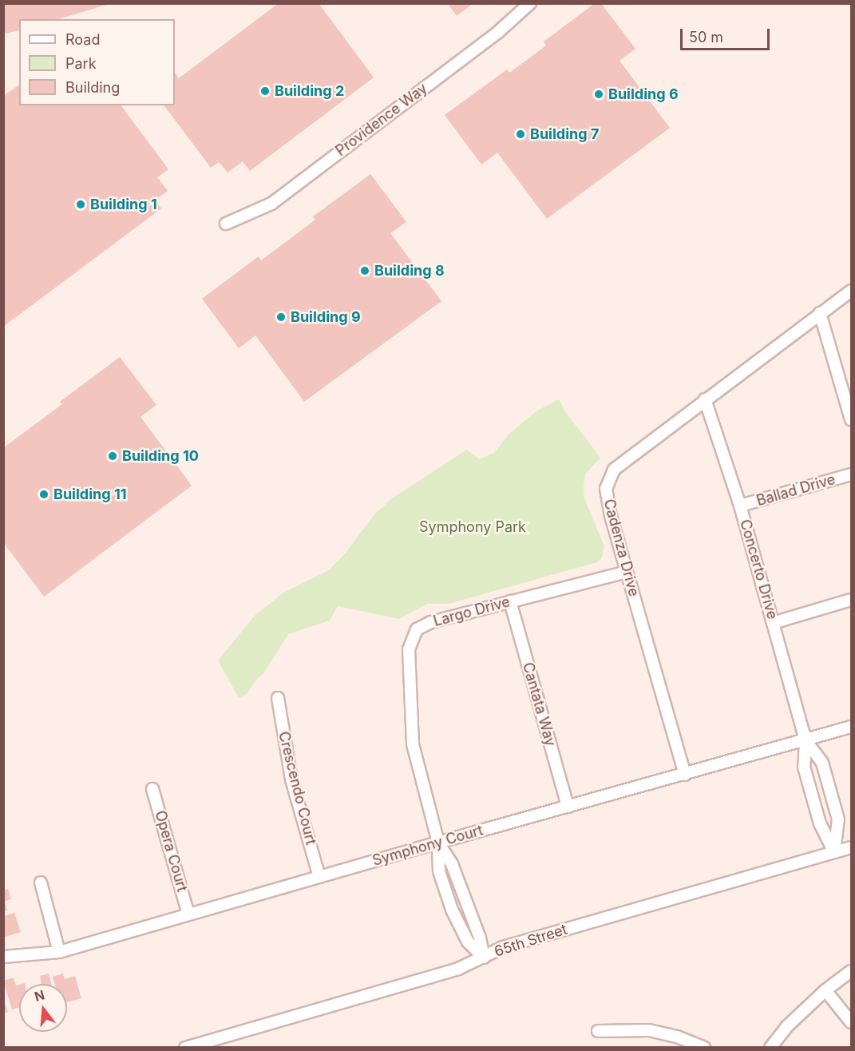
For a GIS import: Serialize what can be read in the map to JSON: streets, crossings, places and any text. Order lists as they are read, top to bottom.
{
  "streets": {
    "street": [
      "Providence Way",
      "Ballad Drive",
      "Cadenza Drive",
      "Concerto Drive",
      "Largo Drive",
      "Cantata Way",
      "Crescendo Court",
      "Symphony Court",
      "Opera Court",
      "65th Street"
    ]
  },
  "crossings": [
    ["Ballad Drive", "Concerto Drive"],
    ["Cadenza Drive", "Concerto Drive"],
    ["Cadenza Drive", "Largo Drive"],
    ["Cadenza Drive", "Symphony Court"],
    ["Concerto Drive", "Symphony Court"],
    ["Concerto Drive", "65th Street"],
    ["Largo Drive", "Cantata Way"],
    ["Largo Drive", "Symphony Court"],
    ["Largo Drive", "65th Street"],
    ["Cantata Way", "Symphony Court"],
    ["Crescendo Court", "Symphony Court"],
    ["Symphony Court", "Opera Court"]
  ],
  "parks": ["Symphony Park"],
  "places": [
    "Building 2",
    "Building 6",
    "Building 7",
    "Building 1",
    "Building 8",
    "Building 9",
    "Building 10",
    "Building 11"
  ],
  "legend": ["Road", "Park", "Building"],
  "scale_bar": "50 m",
  "north": "top"
}
